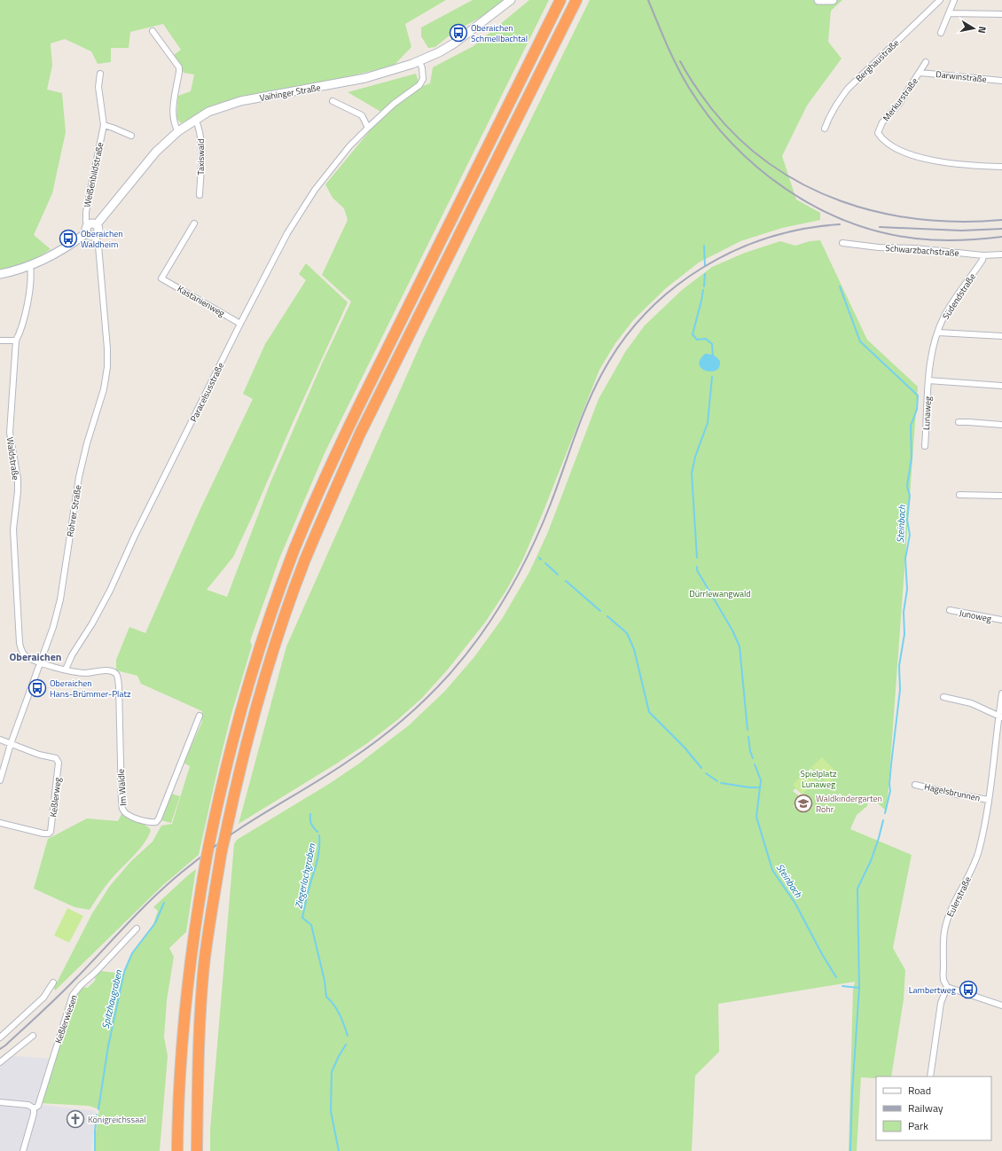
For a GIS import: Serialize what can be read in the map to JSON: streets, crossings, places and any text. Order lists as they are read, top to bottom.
{
  "streets": {
    "main road": ["Vaihinger Straße"],
    "street": [
      "Berghaustraße",
      "Darwinstraße",
      "Merkurstraße",
      "Taxiswald",
      "Weißenbildstraße",
      "Schwarzbachstraße",
      "Südendstraße",
      "Kastanienweg",
      "Paracelsusstraße",
      "Lunaweg",
      "Waldstraße",
      "Rohrer Straße",
      "Junoweg",
      "Im Wäldle",
      "Hagelsbrunnen",
      "Keßlerweg",
      "Eulerstraße",
      "Keßlerwiesen"
    ]
  },
  "crossings": [
    ["Darwinstraße", "Merkurstraße"],
    ["Vaihinger Straße", "Taxiswald"],
    ["Vaihinger Straße", "Weißenbildstraße"],
    ["Vaihinger Straße", "Paracelsusstraße"],
    ["Vaihinger Straße", "Rohrer Straße"],
    ["Weißenbildstraße", "Rohrer Straße"],
    ["Schwarzbachstraße", "Südendstraße"],
    ["Südendstraße", "Lunaweg"],
    ["Kastanienweg", "Paracelsusstraße"],
    ["Paracelsusstraße", "Waldstraße"],
    ["Waldstraße", "Rohrer Straße"],
    ["Waldstraße", "Im Wäldle"],
    ["Rohrer Straße", "Keßlerweg"],
    ["Hagelsbrunnen", "Eulerstraße"]
  ],
  "districts": ["Oberaichen"],
  "water": ["Steinbach", "Ziegerlochgraben", "Spitzhaugraben"],
  "parks": ["Dürrlewangwald", "Spielplatz Lunaweg"],
  "places": {
    "bus stop": [
      "Oberaichen Schmellbachtal",
      "Oberaichen Waldheim",
      "Oberaichen Hans-Brümmer-Platz",
      "Lambertweg"
    ],
    "school or university": ["Waldkindergarten Rohr"],
    "church": ["Königreichssaal"]
  },
  "legend": ["Road", "Railway", "Park"],
  "north": "right"
}
